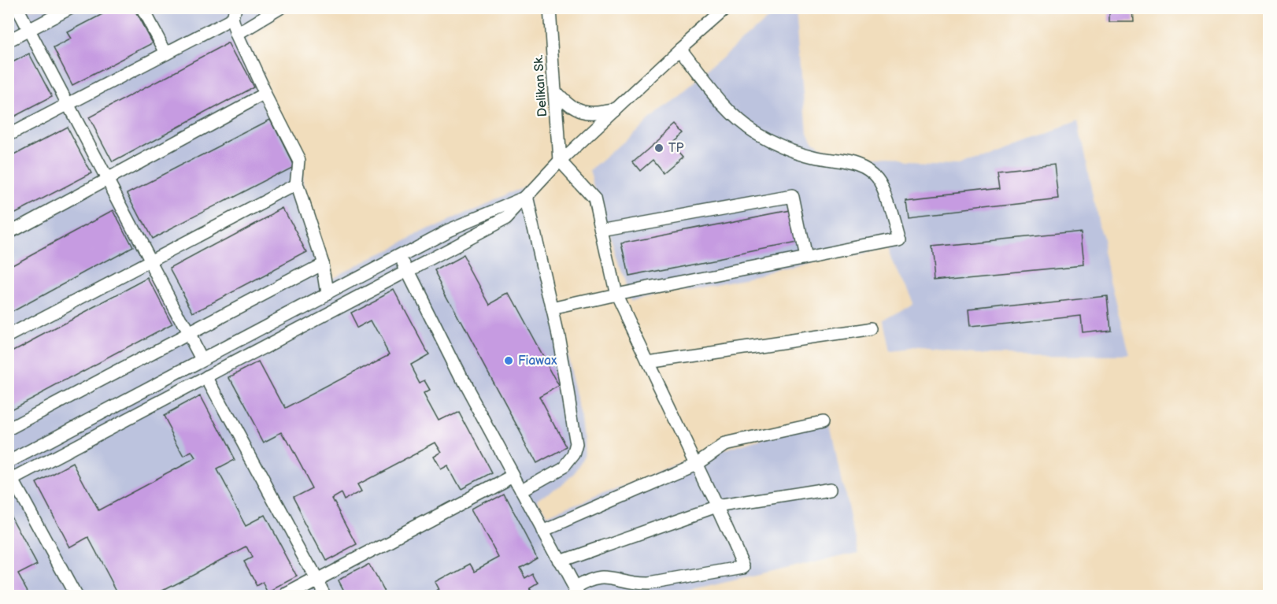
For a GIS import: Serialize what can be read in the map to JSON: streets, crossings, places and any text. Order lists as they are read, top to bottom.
{
  "streets": {
    "street": ["Delikan Sk."]
  },
  "places": ["TP", "Fiawax"]
}
